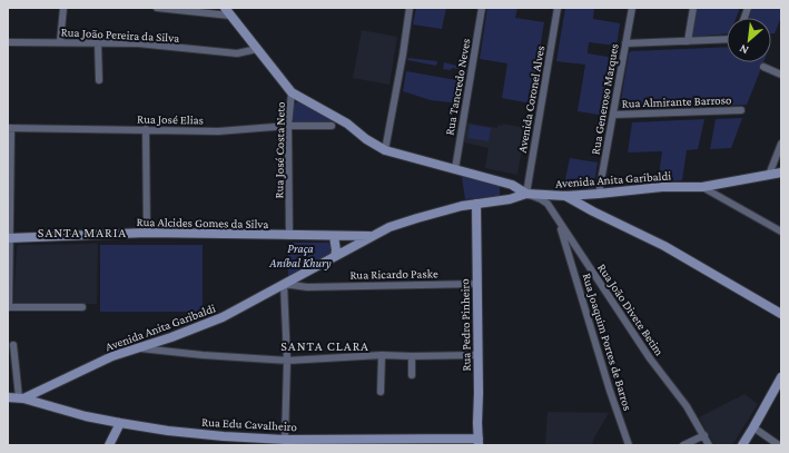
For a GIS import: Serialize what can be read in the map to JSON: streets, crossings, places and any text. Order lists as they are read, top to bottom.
{
  "streets": {
    "street": [
      "Rua João Pereira da Silva",
      "Rua Tancredo Neves",
      "Avenida Coronel Alves",
      "Rua Generoso Marques",
      "Rua Almirante Barroso",
      "Rua José Elias",
      "Rua José Costa Neto",
      "Avenida Anita Garibaldi",
      "Rua Alcides Gomes da Silva",
      "Rua Ricardo Paske",
      "Rua João Divete Betim",
      "Rua Pedro Pinheiro",
      "Rua Joaquim Portes de Barros",
      "Rua Edu Cavalheiro"
    ]
  },
  "crossings": [
    ["Avenida Coronel Alves", "Avenida Anita Garibaldi"],
    ["Avenida Coronel Alves", "Rua João Divete Betim"],
    ["Rua Generoso Marques", "Rua Almirante Barroso"],
    ["Rua Generoso Marques", "Avenida Anita Garibaldi"],
    ["Rua José Elias", "Rua José Costa Neto"],
    ["Rua José Costa Neto", "Rua Alcides Gomes da Silva"],
    ["Avenida Anita Garibaldi", "Rua Alcides Gomes da Silva"],
    ["Avenida Anita Garibaldi", "Rua Ricardo Paske"],
    ["Avenida Anita Garibaldi", "Rua João Divete Betim"],
    ["Avenida Anita Garibaldi", "Rua Pedro Pinheiro"],
    ["Avenida Anita Garibaldi", "Rua Edu Cavalheiro"],
    ["Rua Ricardo Paske", "Rua Pedro Pinheiro"],
    ["Rua João Divete Betim", "Rua Joaquim Portes de Barros"],
    ["Rua Pedro Pinheiro", "Rua Edu Cavalheiro"]
  ],
  "districts": ["SANTA MARIA", "SANTA CLARA"],
  "parks": ["Praça Aníbal Khury"],
  "north": "bottom left"
}
